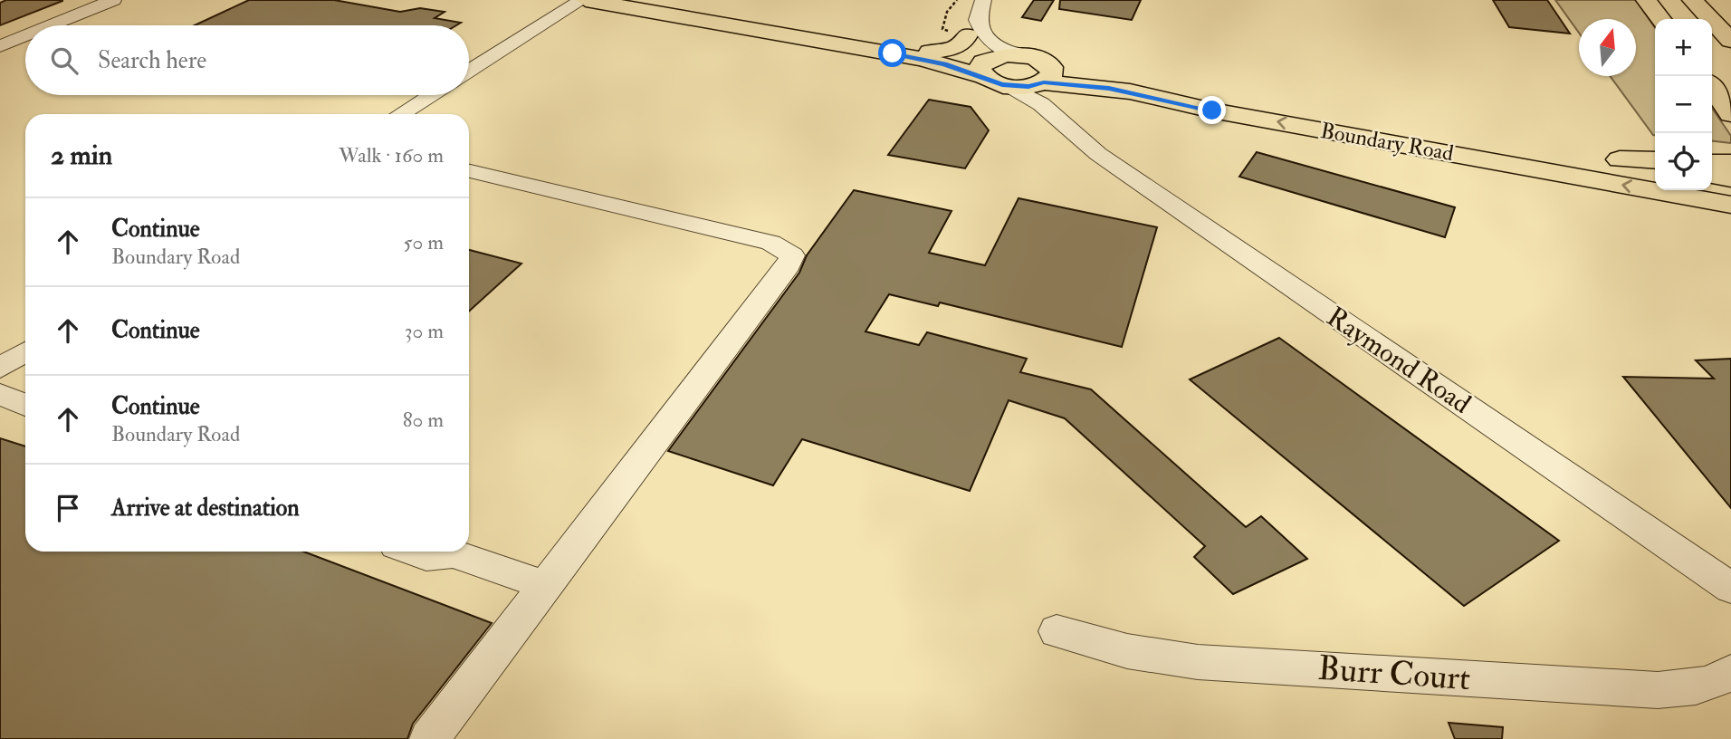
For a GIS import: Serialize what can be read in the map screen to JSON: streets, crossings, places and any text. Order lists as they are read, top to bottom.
{
  "streets": {
    "main road": ["Boundary Road"],
    "street": ["Raymond Road", "Burr Court"]
  },
  "crossings": [
    ["Boundary Road", "Raymond Road"]
  ],
  "north": "top",
  "page": {
    "map_buttons": ["+", "−"],
    "search": "Search here",
    "heading": ["2 min", "Walk · 160 m"],
    "list": [
      ["Continue", "Boundary Road", "50 m"],
      ["Continue", "30 m"],
      ["Continue", "Boundary Road", "80 m"],
      "Arrive at destination"
    ]
  }
}
